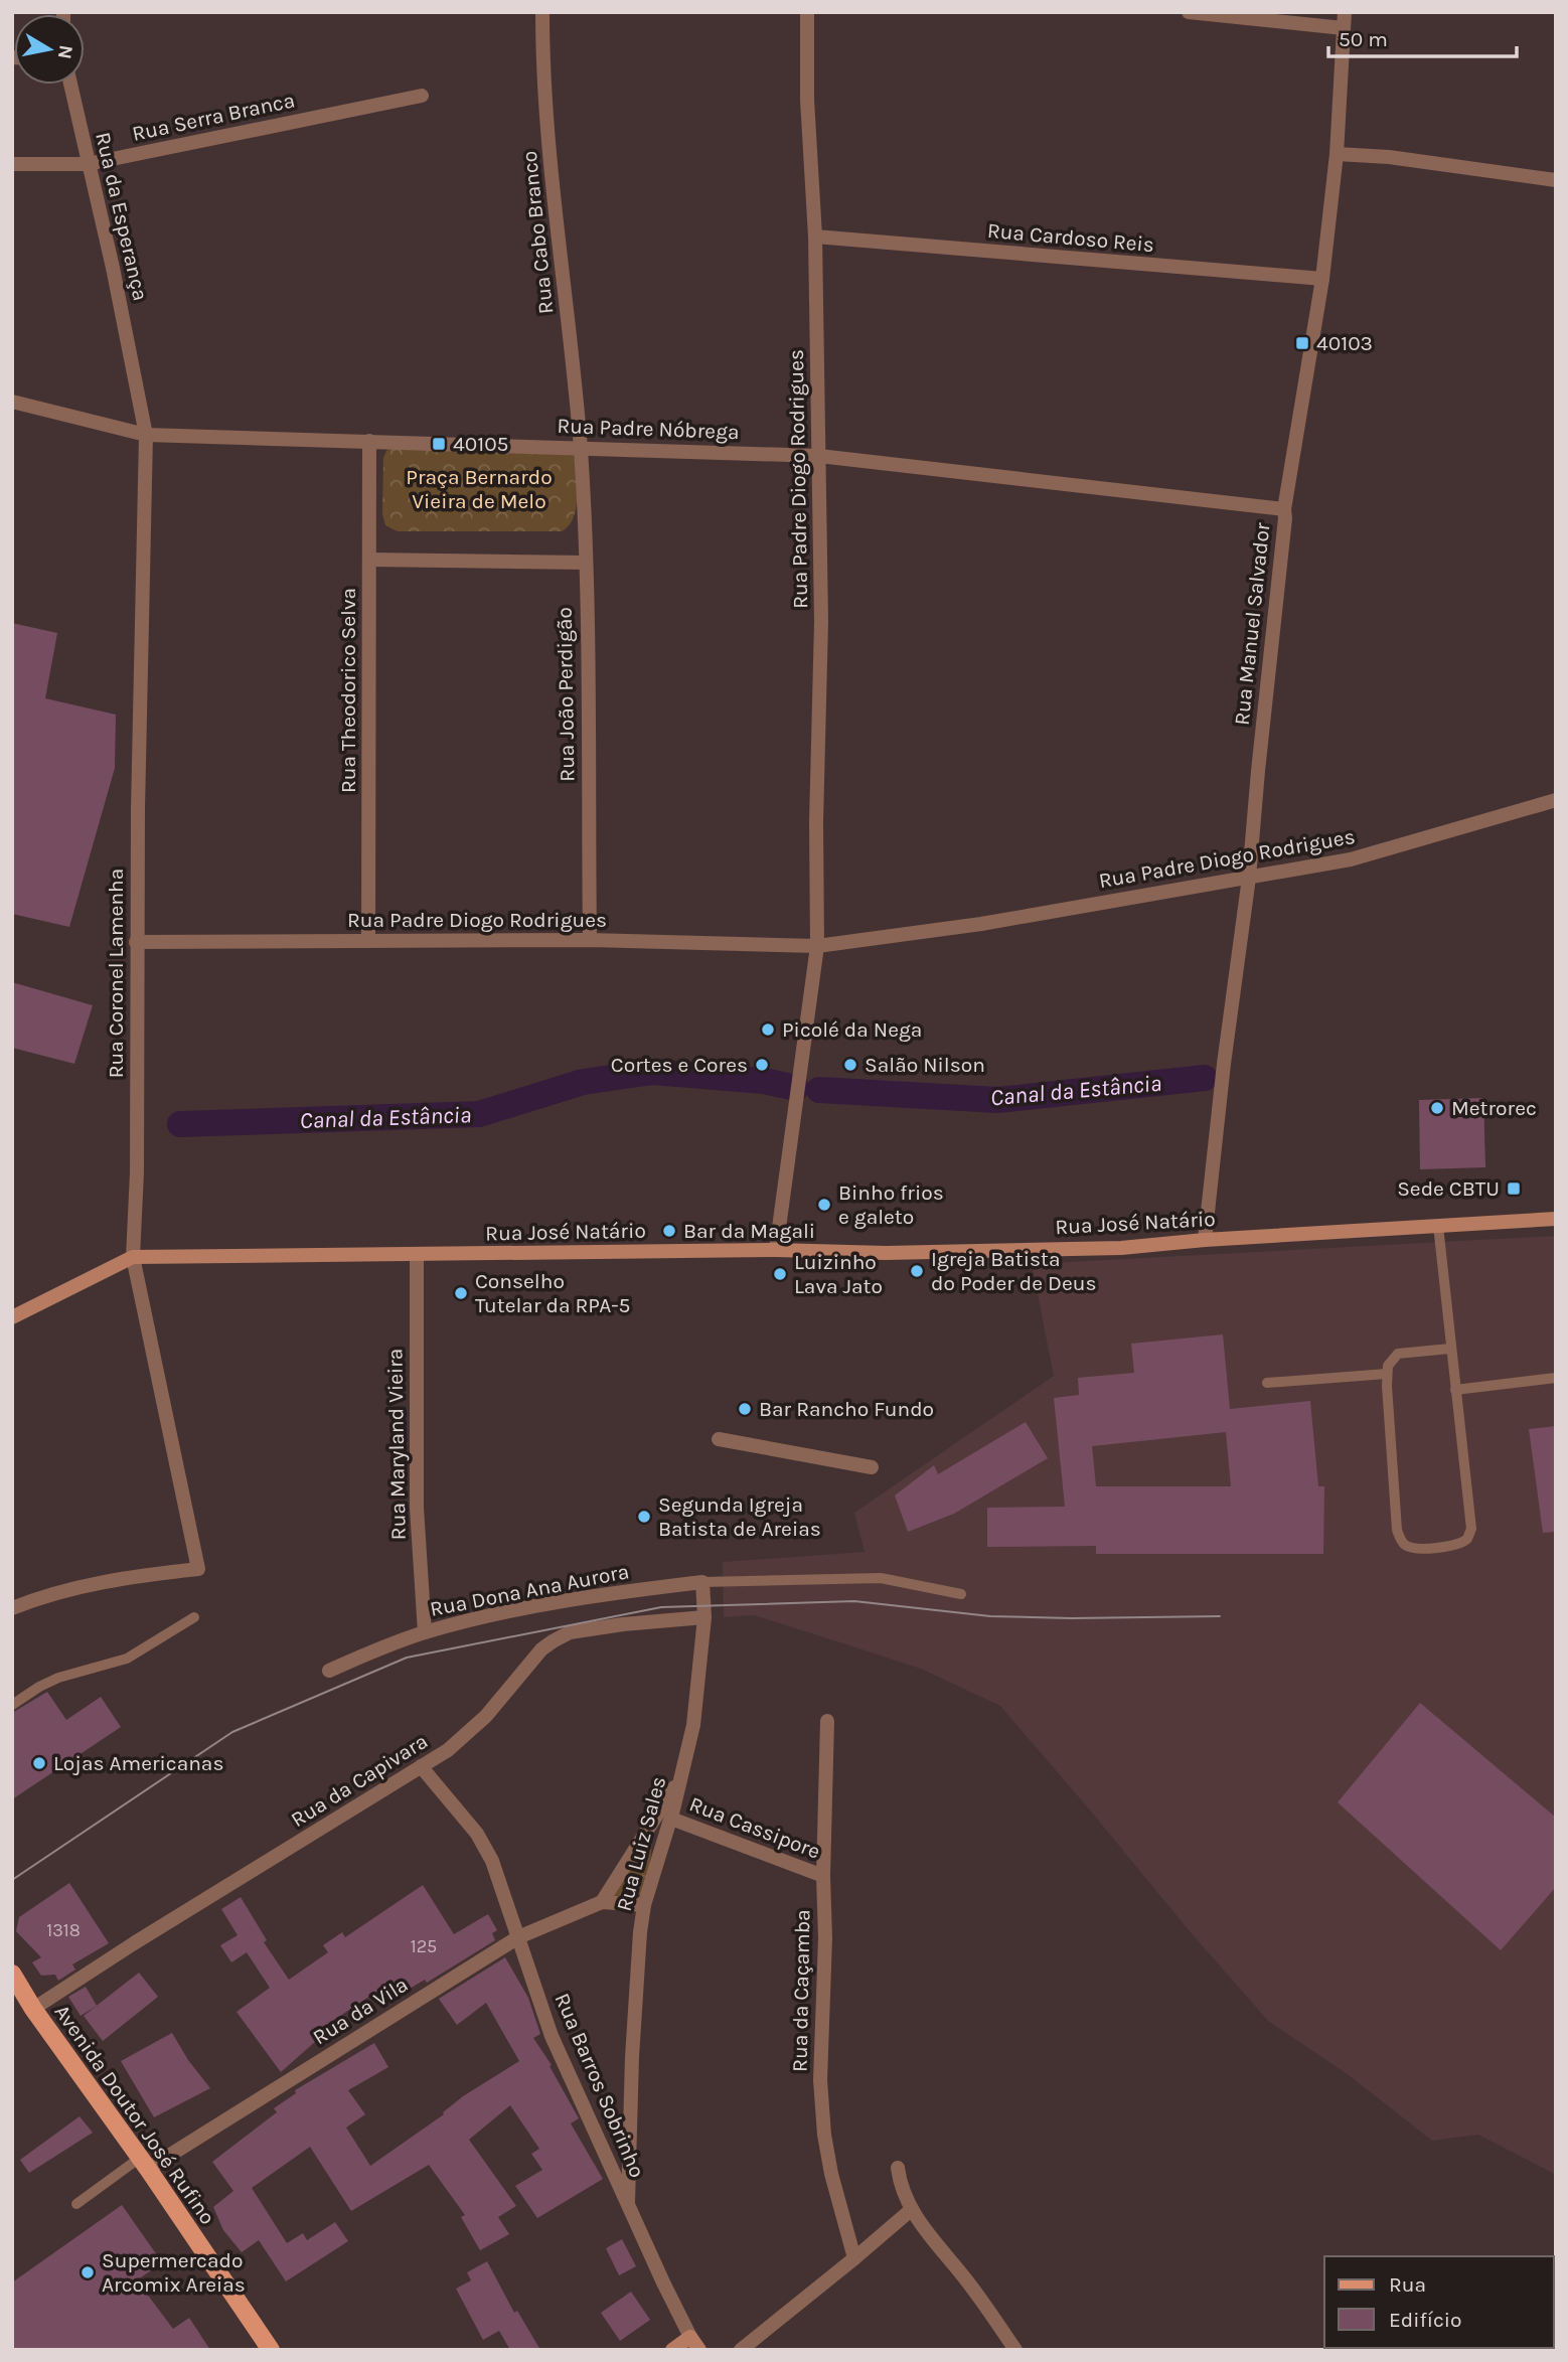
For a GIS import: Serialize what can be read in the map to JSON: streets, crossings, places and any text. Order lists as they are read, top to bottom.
{
  "streets": {
    "main road": ["Rua José Natário", "Avenida Doutor José Rufino"],
    "street": [
      "Rua Serra Branca",
      "Rua da Esperança",
      "Rua Cabo Branco",
      "Rua Cardoso Reis",
      "Rua Padre Nóbrega",
      "Rua Padre Diogo Rodrigues",
      "Rua Manuel Salvador",
      "Rua Theodorico Selva",
      "Rua João Perdigão",
      "Rua Coronel Lamenha",
      "Rua Maryland Vieira",
      "Rua Dona Ana Aurora",
      "Rua da Capivara",
      "Rua Cassipore",
      "Rua Luiz Sales",
      "Rua da Caçamba",
      "Rua da Vila",
      "Rua Barros Sobrinho"
    ]
  },
  "crossings": [
    ["Rua Serra Branca", "Rua da Esperança"],
    ["Rua da Esperança", "Rua Coronel Lamenha"],
    ["Rua Cabo Branco", "Rua Padre Nóbrega"],
    ["Rua Cabo Branco", "Rua João Perdigão"],
    ["Rua Cardoso Reis", "Rua Padre Diogo Rodrigues"],
    ["Rua Cardoso Reis", "Rua Manuel Salvador"],
    ["Rua Padre Nóbrega", "Rua Padre Diogo Rodrigues"],
    ["Rua Padre Nóbrega", "Rua Manuel Salvador"],
    ["Rua Padre Nóbrega", "Rua Theodorico Selva"],
    ["Rua Padre Nóbrega", "Rua João Perdigão"],
    ["Rua Padre Nóbrega", "Rua Coronel Lamenha"],
    ["Rua Padre Diogo Rodrigues", "Rua Manuel Salvador"],
    ["Rua Padre Diogo Rodrigues", "Rua Theodorico Selva"],
    ["Rua Padre Diogo Rodrigues", "Rua João Perdigão"],
    ["Rua Padre Diogo Rodrigues", "Rua Coronel Lamenha"],
    ["Rua Manuel Salvador", "Rua José Natário"],
    ["Rua Coronel Lamenha", "Rua José Natário"],
    ["Rua José Natário", "Rua Maryland Vieira"],
    ["Rua Maryland Vieira", "Rua Dona Ana Aurora"],
    ["Rua Dona Ana Aurora", "Rua Luiz Sales"],
    ["Rua da Capivara", "Rua Luiz Sales"],
    ["Rua da Capivara", "Rua Barros Sobrinho"],
    ["Rua da Capivara", "Avenida Doutor José Rufino"],
    ["Rua Cassipore", "Rua Luiz Sales"],
    ["Rua Cassipore", "Rua da Caçamba"],
    ["Rua Luiz Sales", "Rua da Vila"],
    ["Rua Luiz Sales", "Rua Barros Sobrinho"],
    ["Rua da Vila", "Rua Barros Sobrinho"],
    ["Rua da Vila", "Avenida Doutor José Rufino"]
  ],
  "water": ["Canal da Estância"],
  "parks": ["Praça Bernardo Vieira de Melo"],
  "places": {
    "transit": ["40103", "40105", "Sede CBTU"],
    "other": [
      "Picolé da Nega",
      "Cortes e Cores",
      "Salão Nilson",
      "Metrorec",
      "Binho frios e galeto",
      "Bar da Magali",
      "Igreja Batista do Poder de Deus",
      "Luizinho Lava Jato",
      "Conselho Tutelar da RPA-5",
      "Bar Rancho Fundo",
      "Segunda Igreja Batista de Areias",
      "Lojas Americanas",
      "Supermercado Arcomix Areias"
    ]
  },
  "house_numbers": ["1318", "125"],
  "legend": ["Rua", "Edifício"],
  "scale_bar": "50 m",
  "north": "right"
}
